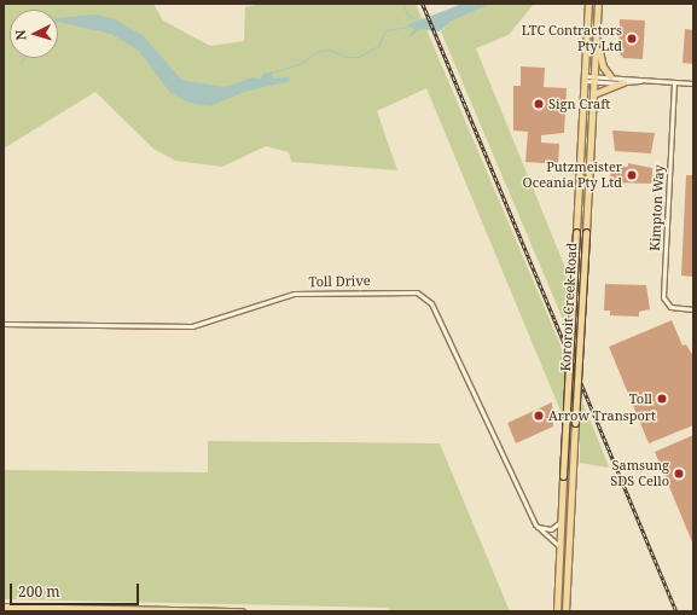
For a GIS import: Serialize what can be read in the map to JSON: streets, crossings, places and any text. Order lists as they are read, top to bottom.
{
  "streets": {
    "main road": ["Kororoit Creek Road"],
    "street": ["Kimpton Way", "Toll Drive"]
  },
  "crossings": [
    ["Toll Drive", "Kororoit Creek Road"]
  ],
  "places": [
    "LTC Contractors Pty Ltd",
    "Sign Craft",
    "Putzmeister Oceania Pty Ltd",
    "Toll",
    "Arrow Transport",
    "Samsung SDS Cello"
  ],
  "scale_bar": "200 m",
  "north": "left"
}
